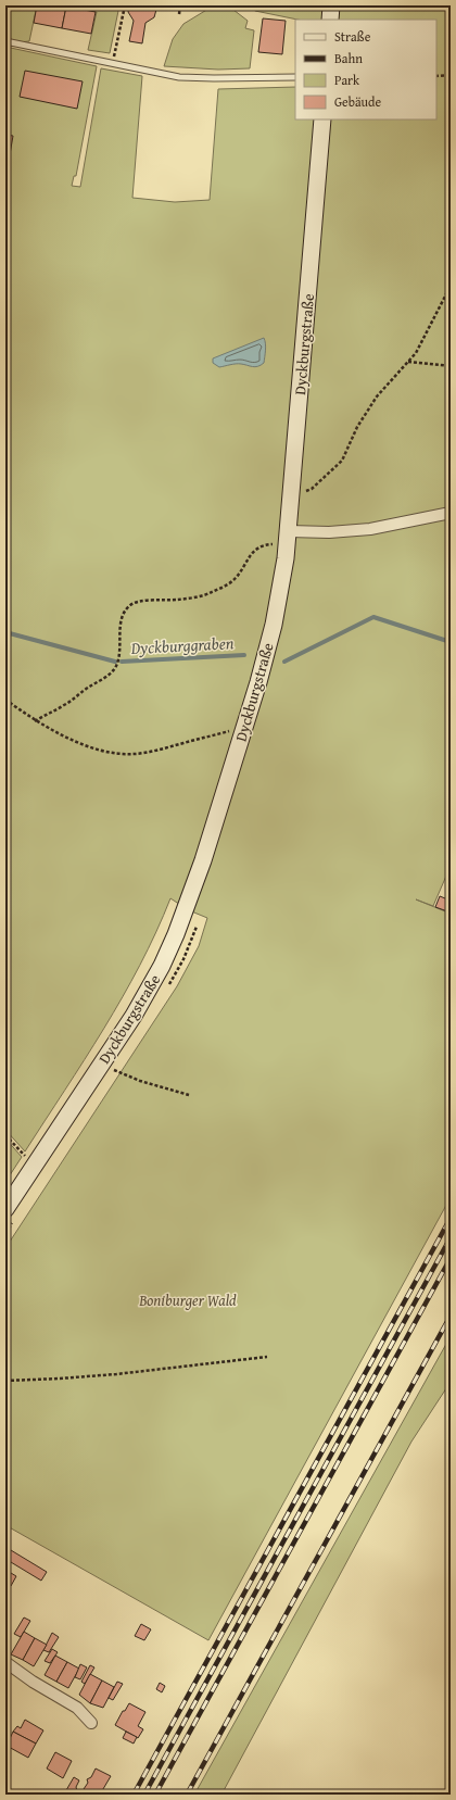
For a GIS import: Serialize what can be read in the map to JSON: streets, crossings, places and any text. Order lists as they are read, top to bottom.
{
  "streets": {
    "street": ["Dyckburgstraße"]
  },
  "water": ["Dyckburggraben"],
  "parks": ["Boniburger Wald"],
  "legend": [
    "Straße",
    "Bahn",
    "Park",
    "Gebäude"
  ]
}
